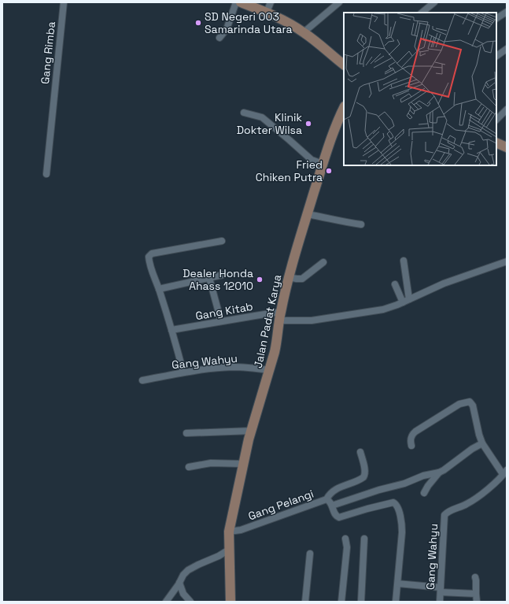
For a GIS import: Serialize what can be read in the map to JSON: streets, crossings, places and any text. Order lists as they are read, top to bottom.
{
  "streets": {
    "main road": ["Jalan Padat Karya"],
    "street": [
      "Gang Rimba",
      "Gang Kitab",
      "Gang Wahyu",
      "Gang Pelangi"
    ]
  },
  "crossings": [
    ["Gang Kitab", "Jalan Padat Karya"],
    ["Jalan Padat Karya", "Gang Wahyu"],
    ["Jalan Padat Karya", "Gang Pelangi"]
  ],
  "places": [
    "SD Negeri 003 Samarinda Utara",
    "Klinik Dokter Wilsa",
    "Fried Chiken Putra",
    "Dealer Honda Ahass 12010"
  ]
}
